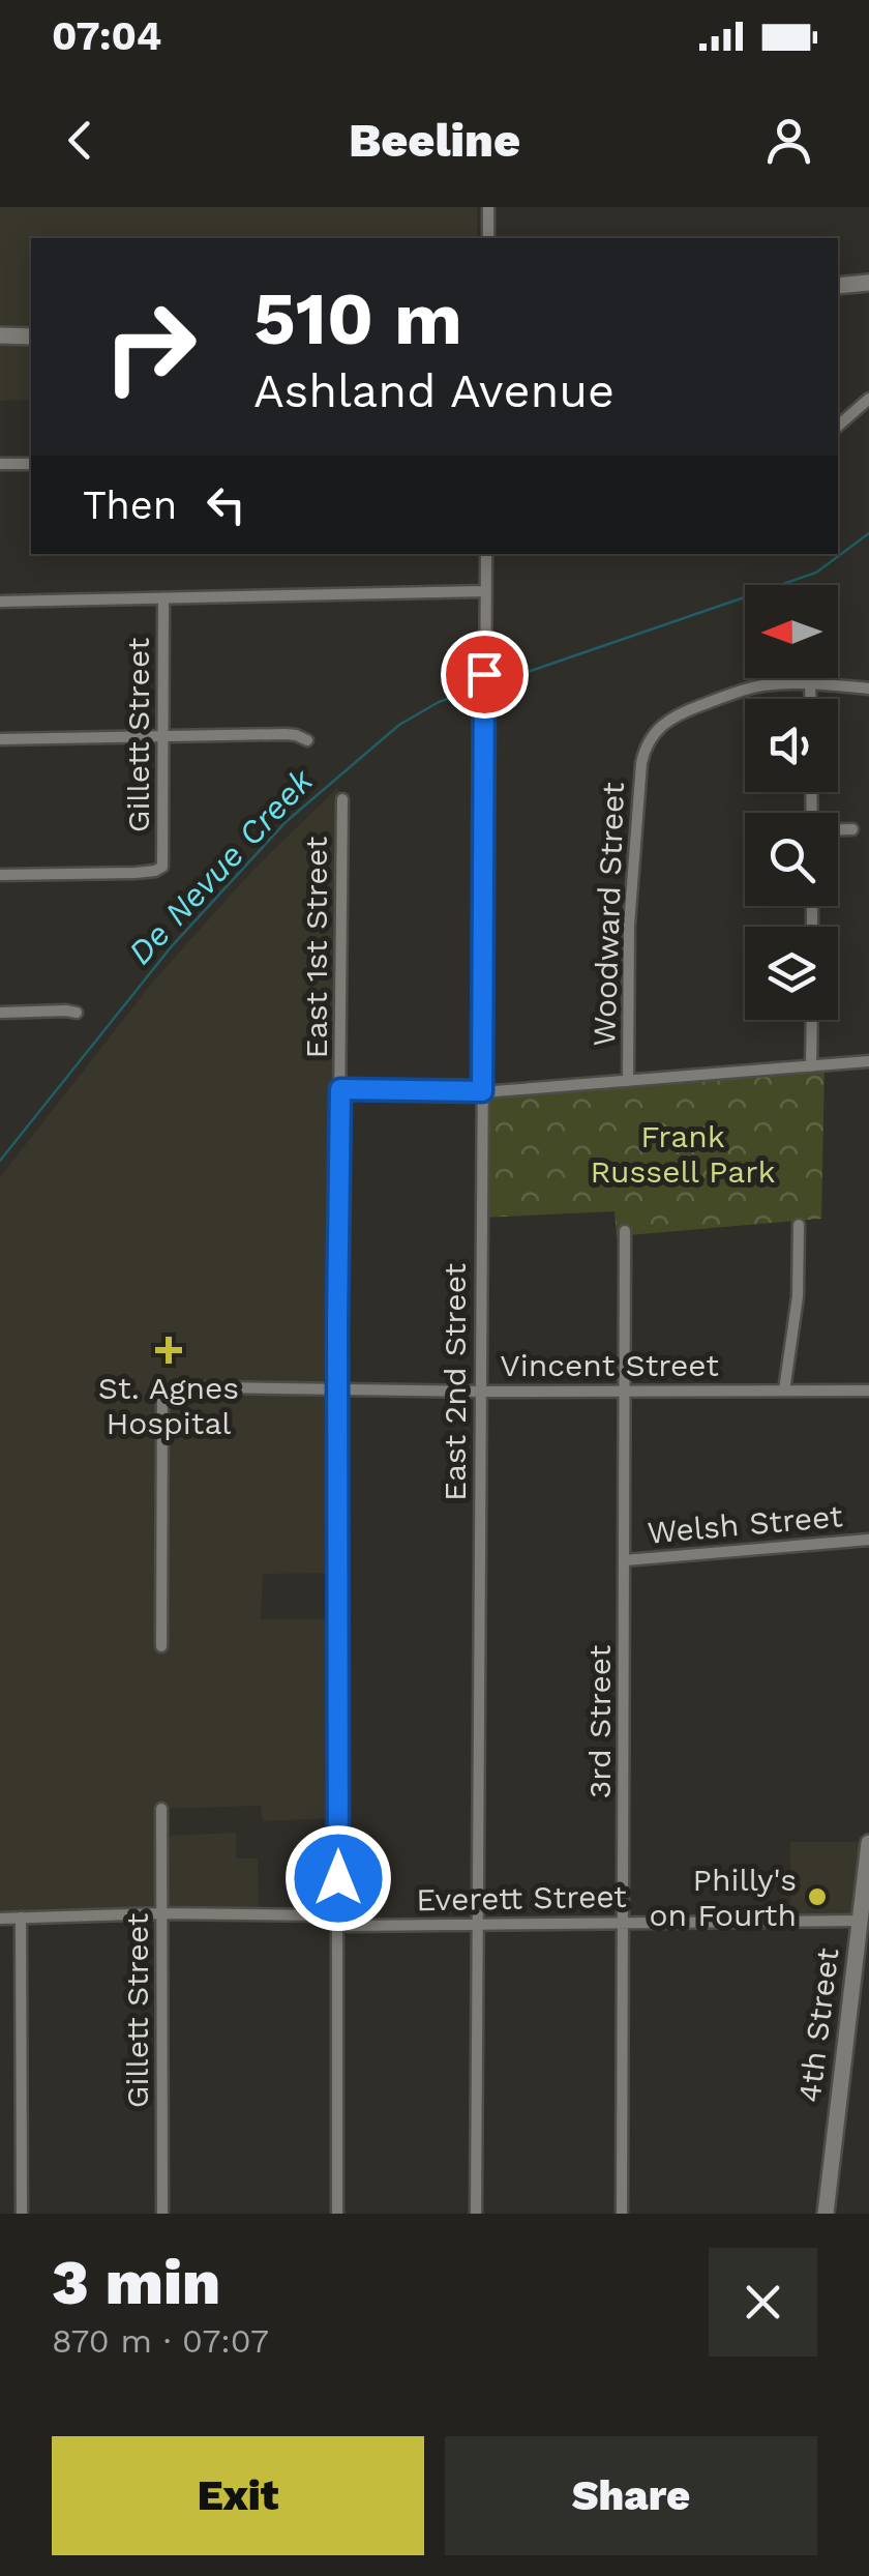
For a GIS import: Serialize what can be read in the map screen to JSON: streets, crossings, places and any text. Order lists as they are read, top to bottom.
{
  "streets": {
    "street": [
      "Gillett Street",
      "Woodward Street",
      "East 1st Street",
      "Vincent Street",
      "East 2nd Street",
      "Welsh Street",
      "3rd Street",
      "Everett Street",
      "4th Street"
    ]
  },
  "crossings": [
    ["Gillett Street", "Everett Street"],
    ["East 1st Street", "Vincent Street"],
    ["East 1st Street", "Everett Street"],
    ["Vincent Street", "East 2nd Street"],
    ["Vincent Street", "3rd Street"],
    ["East 2nd Street", "Everett Street"],
    ["Welsh Street", "3rd Street"],
    ["3rd Street", "Everett Street"],
    ["Everett Street", "4th Street"]
  ],
  "water": ["De Nevue Creek"],
  "parks": ["Frank Russell Park"],
  "places": {
    "health": ["St. Agnes Hospital"],
    "other": ["Philly's on Fourth"]
  },
  "north": "left",
  "page": {
    "status": "07:04",
    "header": "Beeline",
    "turn": ["510 m", "Ashland Avenue"],
    "then": "Then",
    "heading": ["3 min", "870 m · 07:07"],
    "buttons": ["Exit", "Share"]
  }
}
